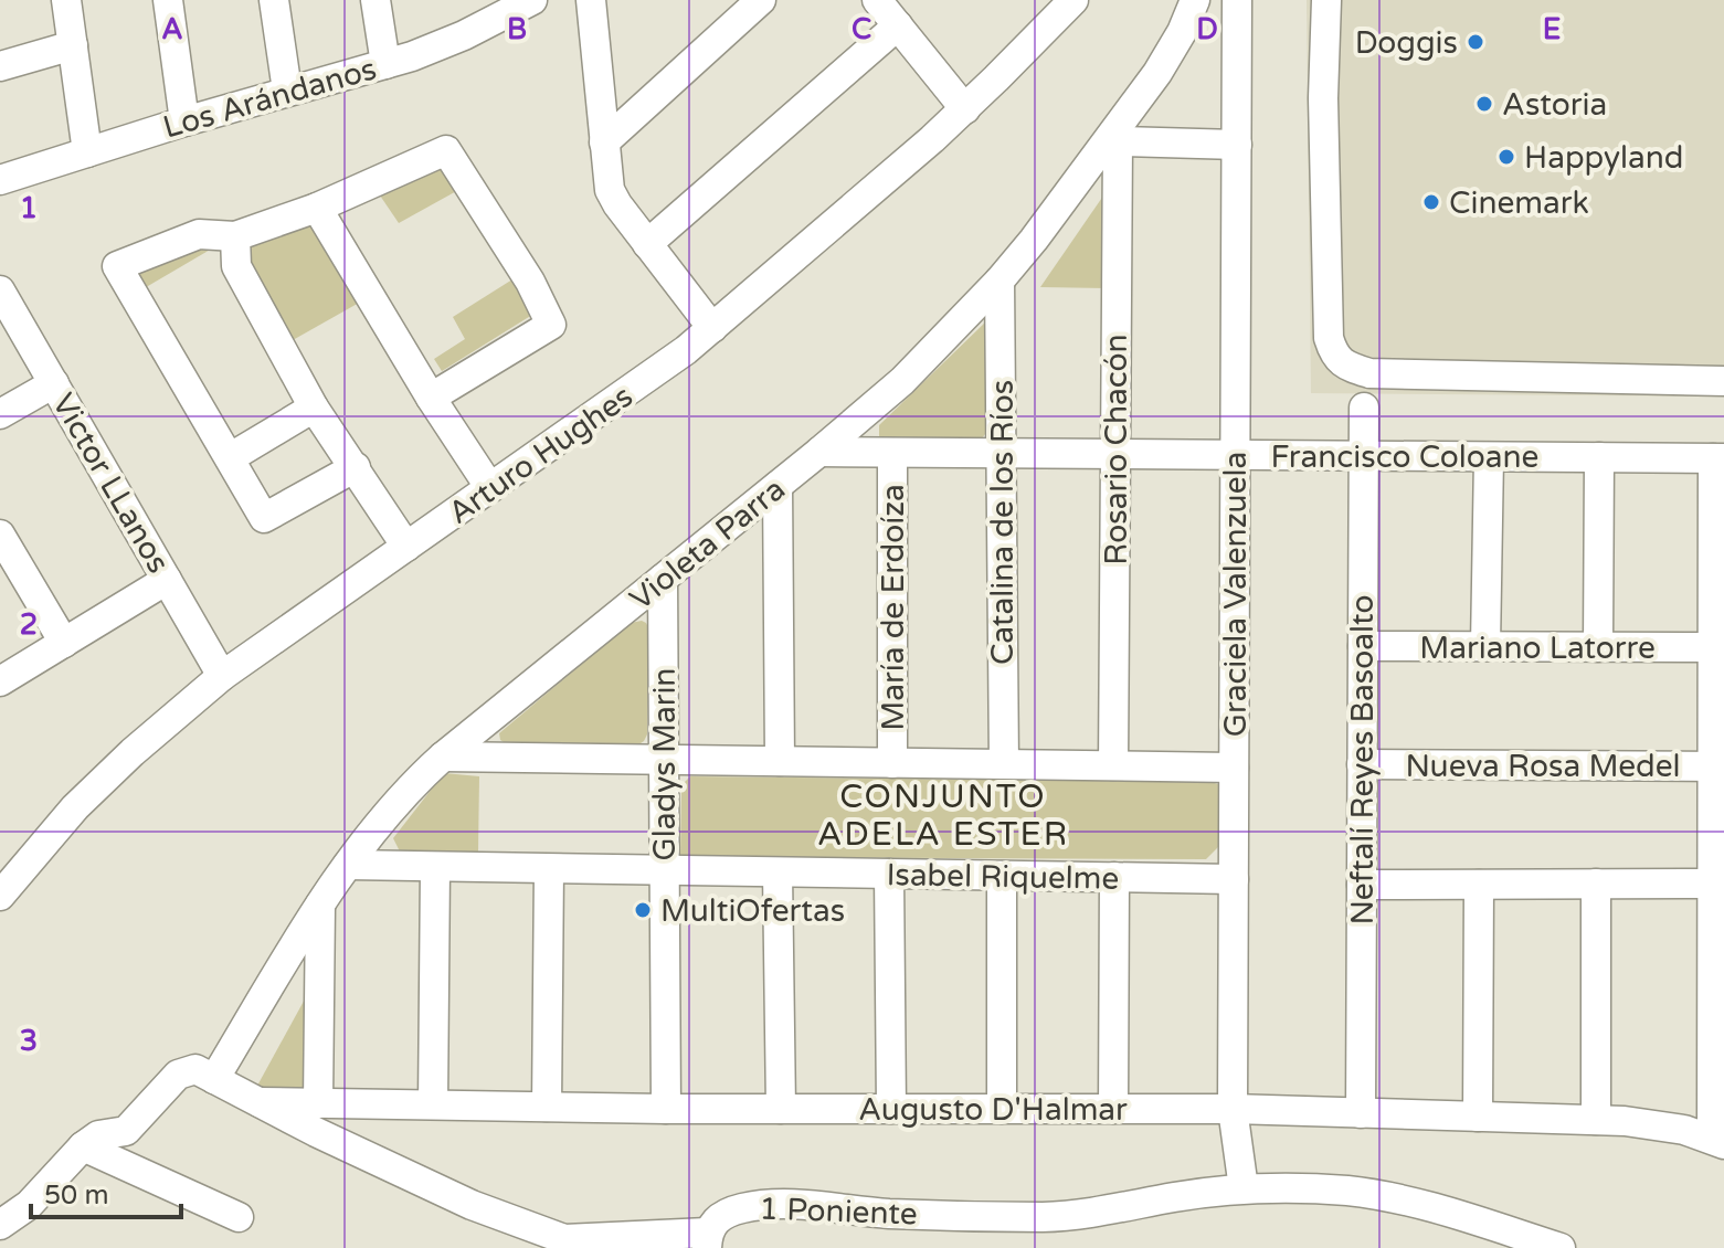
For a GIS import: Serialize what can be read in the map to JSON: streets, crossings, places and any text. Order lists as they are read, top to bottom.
{
  "streets": {
    "street": [
      "Los Arándanos",
      "Rosario Chacón",
      "Arturo Hughes",
      "Francisco Coloane",
      "Victor LLanos",
      "Catalina de los Ríos",
      "Violeta Parra",
      "Graciela Valenzuela",
      "María de Erdoíza",
      "Mariano Latorre",
      "Neftalí Reyes Basoalto",
      "Gladys Marin",
      "Nueva Rosa Medel",
      "Isabel Riquelme",
      "Augusto D'Halmar",
      "1 Poniente"
    ]
  },
  "crossings": [
    ["Rosario Chacón", "Francisco Coloane"],
    ["Rosario Chacón", "Violeta Parra"],
    ["Arturo Hughes", "Victor LLanos"],
    ["Francisco Coloane", "Catalina de los Ríos"],
    ["Francisco Coloane", "Violeta Parra"],
    ["Francisco Coloane", "Graciela Valenzuela"],
    ["Francisco Coloane", "María de Erdoíza"],
    ["Francisco Coloane", "Neftalí Reyes Basoalto"],
    ["Catalina de los Ríos", "Violeta Parra"],
    ["Violeta Parra", "Gladys Marin"],
    ["Violeta Parra", "Isabel Riquelme"],
    ["Violeta Parra", "1 Poniente"],
    ["Graciela Valenzuela", "Isabel Riquelme"],
    ["Graciela Valenzuela", "Augusto D'Halmar"],
    ["Graciela Valenzuela", "1 Poniente"],
    ["Mariano Latorre", "Neftalí Reyes Basoalto"],
    ["Neftalí Reyes Basoalto", "Nueva Rosa Medel"],
    ["Neftalí Reyes Basoalto", "Augusto D'Halmar"],
    ["Gladys Marin", "Isabel Riquelme"],
    ["Gladys Marin", "Augusto D'Halmar"],
    ["Augusto D'Halmar", "1 Poniente"]
  ],
  "districts": ["CONJUNTO ADELA ESTER"],
  "places": [
    "Doggis",
    "Astoria",
    "Happyland",
    "Cinemark",
    "MultiOfertas"
  ],
  "scale_bar": "50 m",
  "grid": {
    "columns": [
      "A",
      "B",
      "C",
      "D",
      "E"
    ],
    "rows": ["1", "2", "3"]
  }
}
